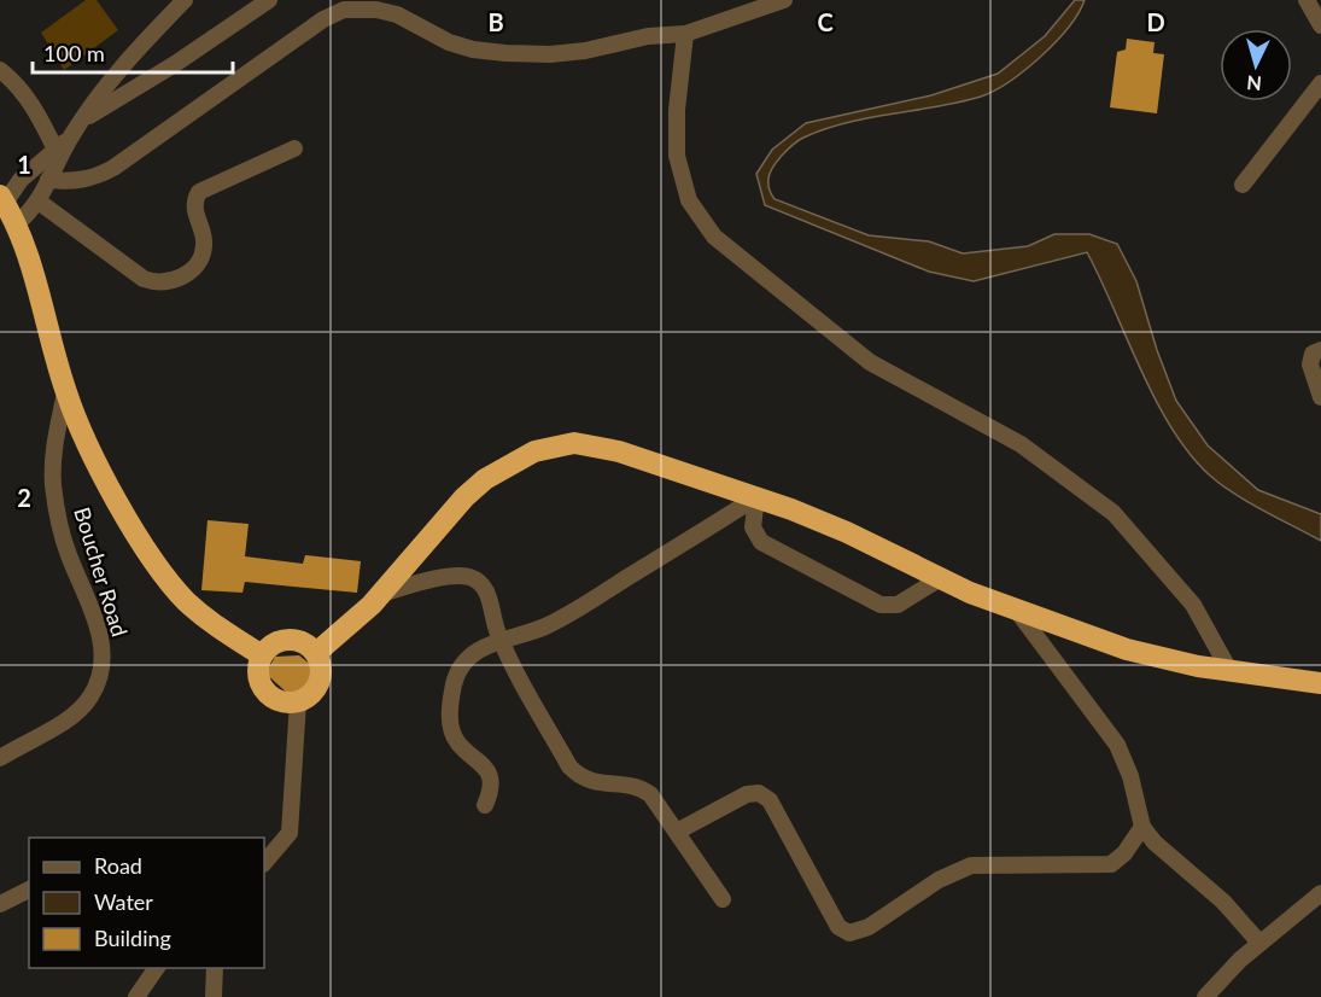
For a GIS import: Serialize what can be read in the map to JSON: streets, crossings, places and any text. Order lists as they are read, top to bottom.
{
  "streets": {
    "street": ["Boucher Road"]
  },
  "legend": ["Road", "Water", "Building"],
  "scale_bar": "100 m",
  "north": "bottom",
  "grid": {
    "columns": ["B", "C", "D"],
    "rows": ["1", "2"]
  }
}
